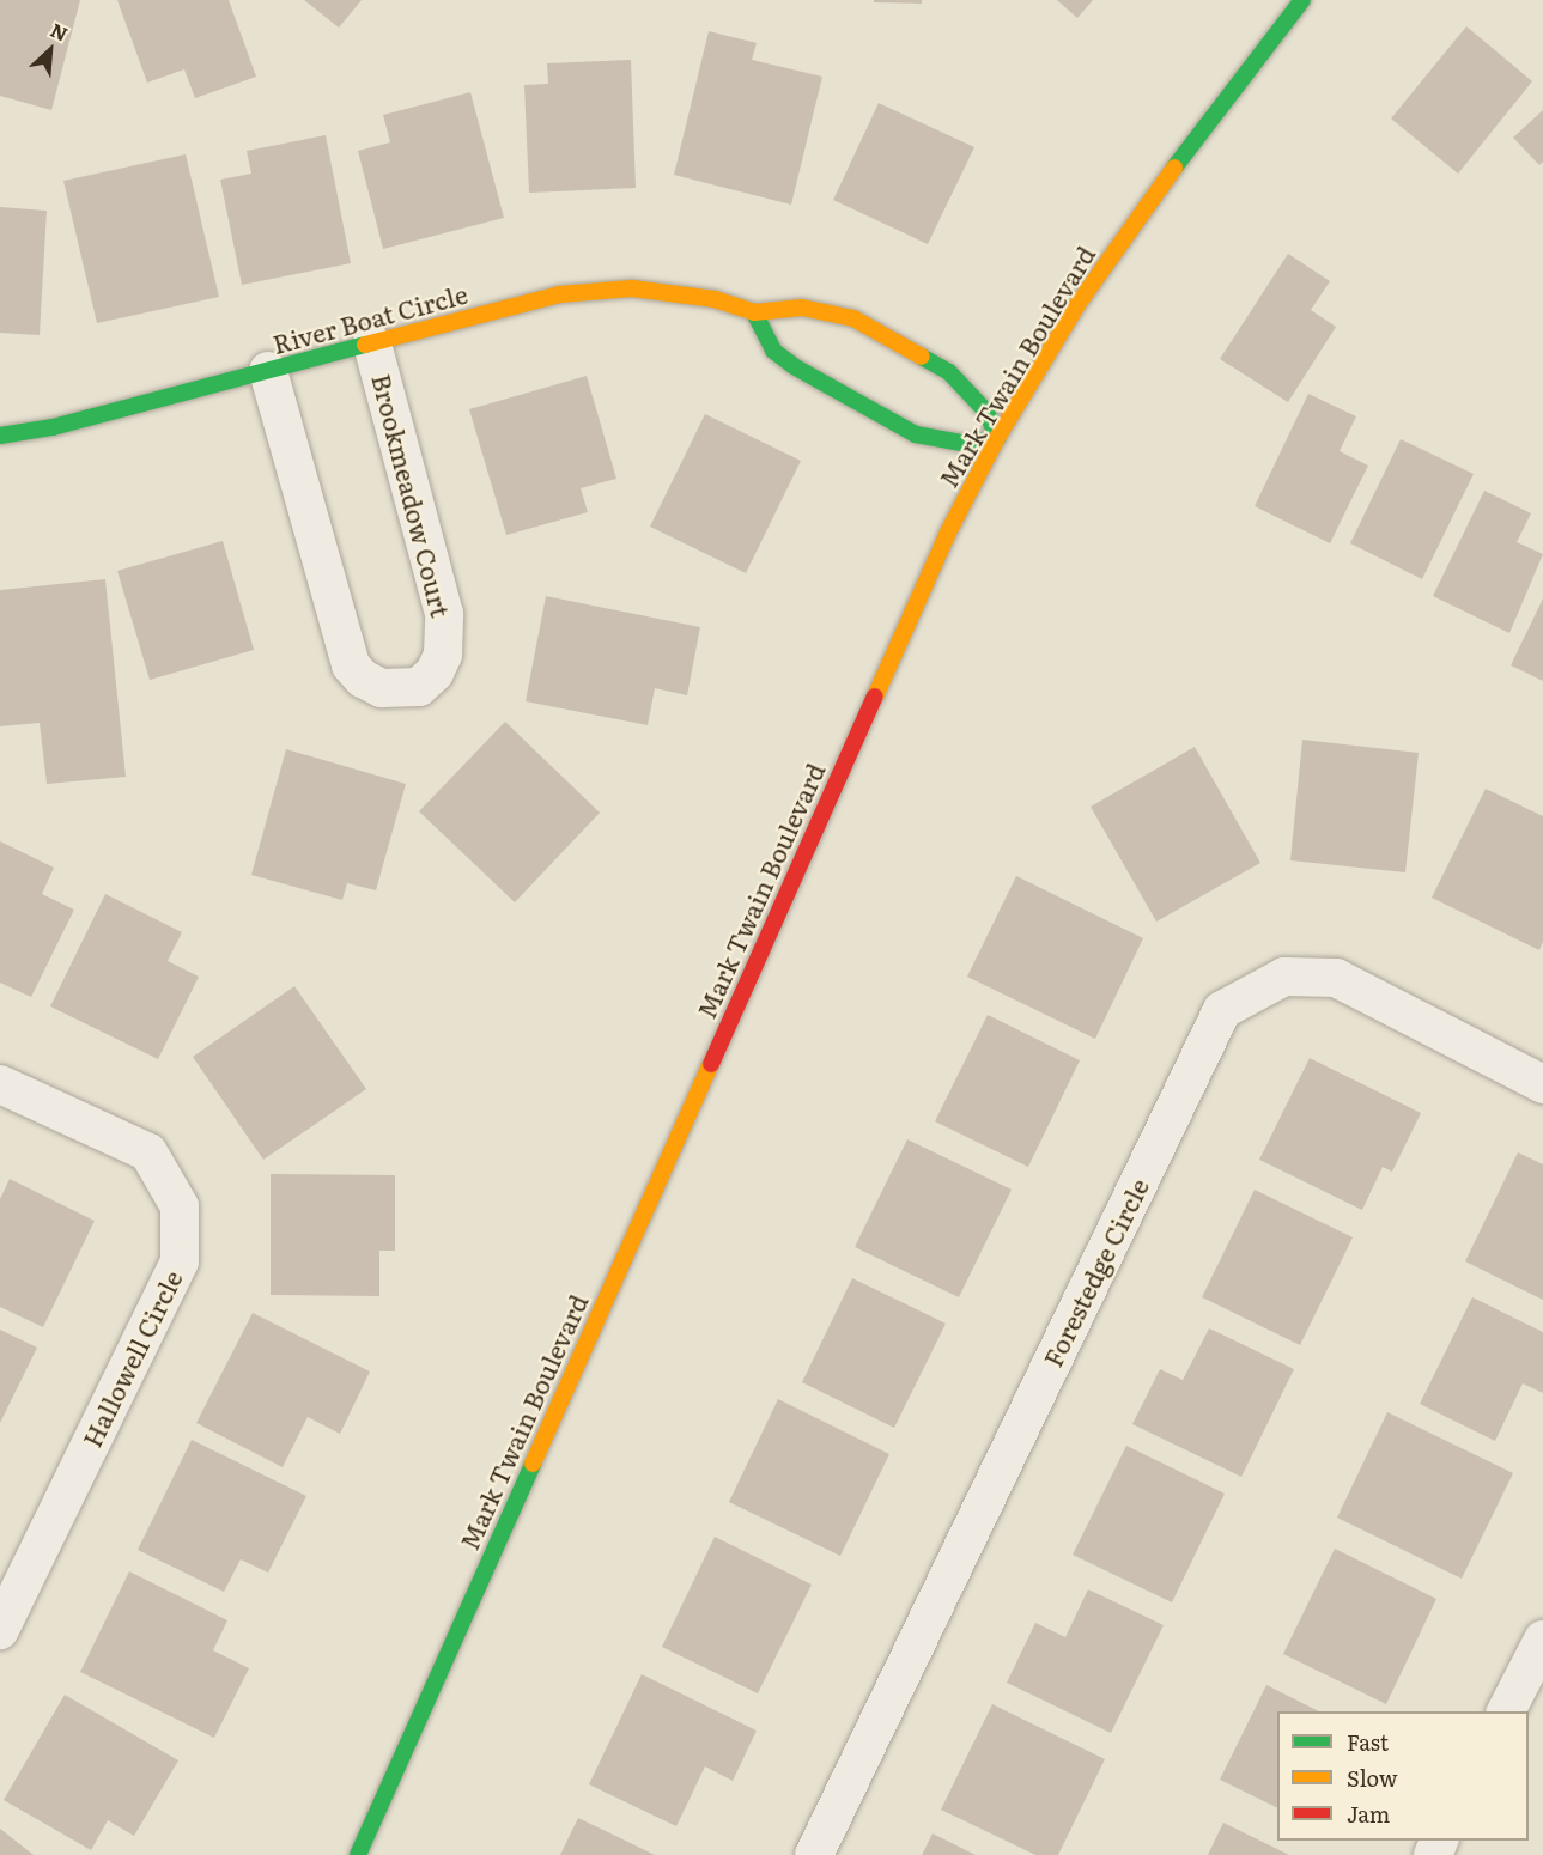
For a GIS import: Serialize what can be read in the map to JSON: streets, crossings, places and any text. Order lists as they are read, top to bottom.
{
  "streets": {
    "street": [
      "River Boat Circle",
      "Mark Twain Boulevard",
      "Brookmeadow Court",
      "Forestedge Circle",
      "Hallowell Circle"
    ]
  },
  "crossings": [
    ["River Boat Circle", "Mark Twain Boulevard"],
    ["River Boat Circle", "Brookmeadow Court"]
  ],
  "legend": ["Fast", "Slow", "Jam"],
  "north": "top right"
}
